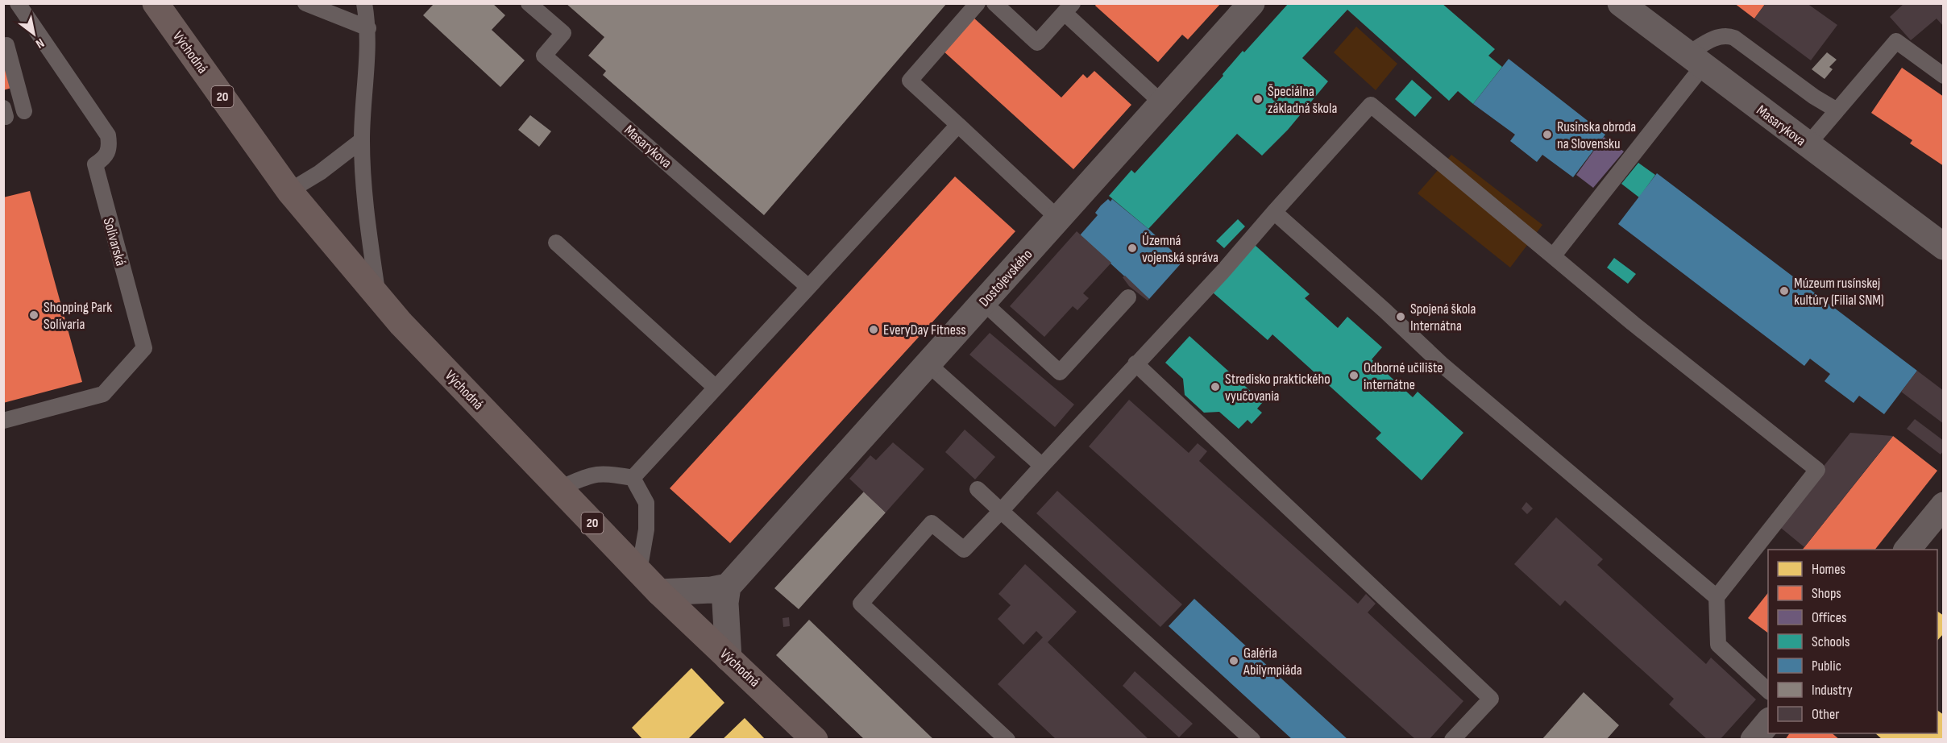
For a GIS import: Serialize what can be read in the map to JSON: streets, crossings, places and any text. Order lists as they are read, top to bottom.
{
  "streets": {
    "main road": ["Východná", "20"],
    "street": ["Masarykova", "Dostojevského"],
    "lane": ["Solivarská"]
  },
  "places": [
    "Špeciálna základná škola",
    "Rusínska obroda na Slovensku",
    "Územná vojenská správa",
    "Múzeum rusínskej kultúry (Filial SNM)",
    "Shopping Park Solivaria",
    "Spojená škola Internátna",
    "EveryDay Fitness",
    "Odborné učilište internátne",
    "Stredisko praktického vyučovania",
    "Galéria Abilympiáda"
  ],
  "legend": [
    "Homes",
    "Shops",
    "Offices",
    "Schools",
    "Public",
    "Industry",
    "Other"
  ],
  "north": "bottom right"
}
